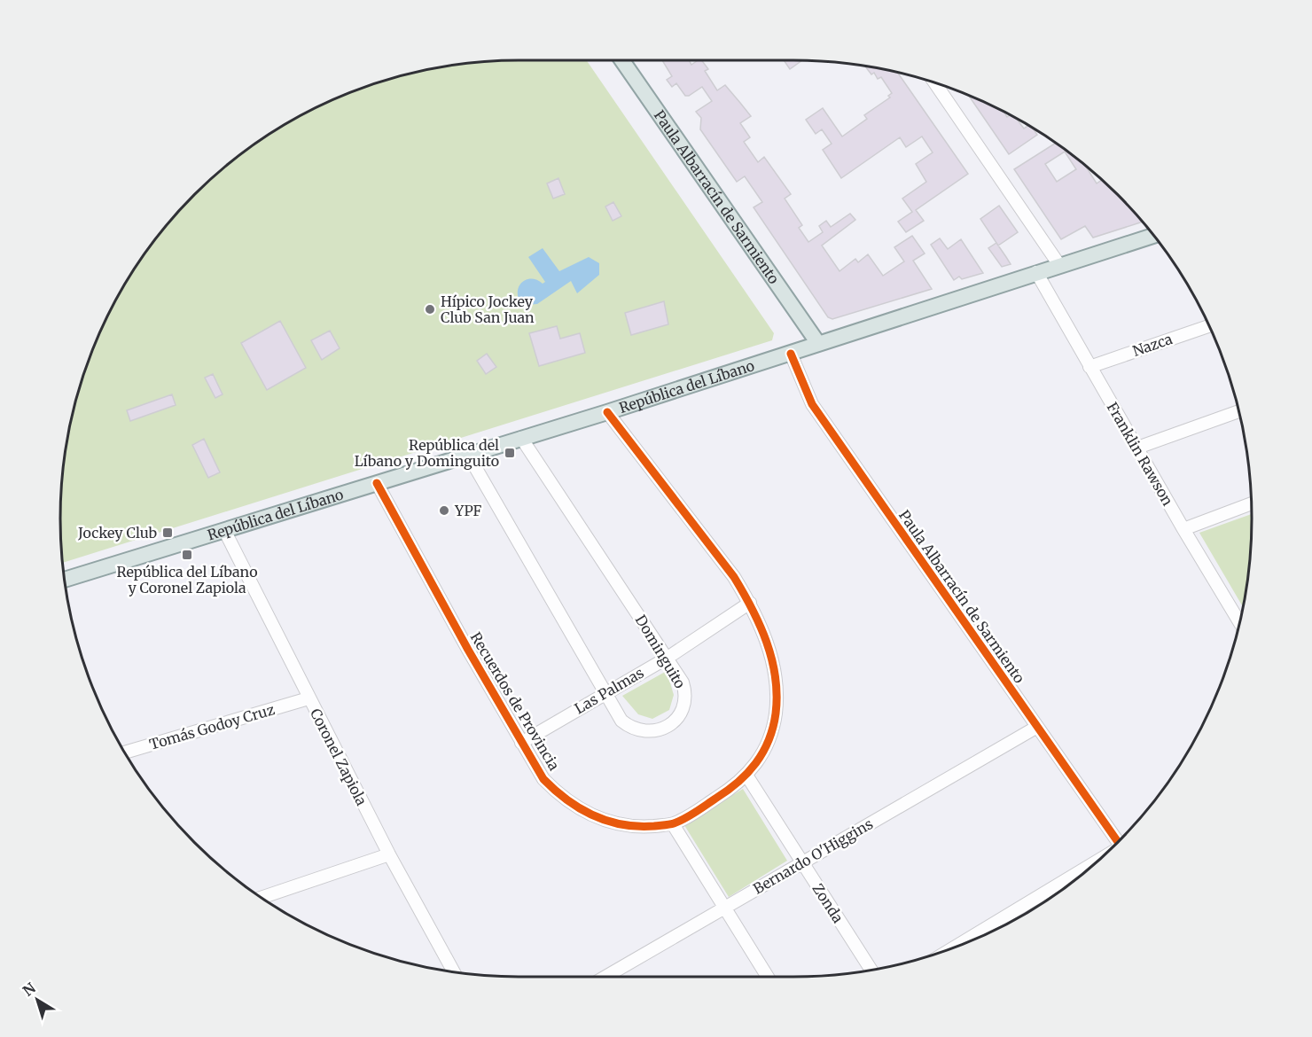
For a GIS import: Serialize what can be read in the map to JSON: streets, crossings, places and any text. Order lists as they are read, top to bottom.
{
  "streets": {
    "main road": ["Paula Albarracín de Sarmiento", "República del Líbano"],
    "street": [
      "Nazca",
      "Franklin Rawson",
      "Dominguito",
      "Las Palmas",
      "Recuerdos de Provincia",
      "Tomás Godoy Cruz",
      "Coronel Zapiola",
      "Bernardo O'Higgins",
      "Zonda"
    ]
  },
  "crossings": [
    ["Paula Albarracín de Sarmiento", "República del Líbano"],
    ["Paula Albarracín de Sarmiento", "Bernardo O'Higgins"],
    ["Nazca", "Franklin Rawson"],
    ["República del Líbano", "Franklin Rawson"],
    ["República del Líbano", "Dominguito"],
    ["República del Líbano", "Recuerdos de Provincia"],
    ["República del Líbano", "Coronel Zapiola"],
    ["Dominguito", "Las Palmas"],
    ["Las Palmas", "Recuerdos de Provincia"],
    ["Recuerdos de Provincia", "Zonda"],
    ["Tomás Godoy Cruz", "Coronel Zapiola"],
    ["Bernardo O'Higgins", "Zonda"]
  ],
  "places": {
    "other": ["Hípico Jockey Club San Juan", "YPF"],
    "transit": ["República del Líbano y Dominguito", "Jockey Club", "República del Líbano y Coronel Zapiola"]
  },
  "north": "top left"
}
